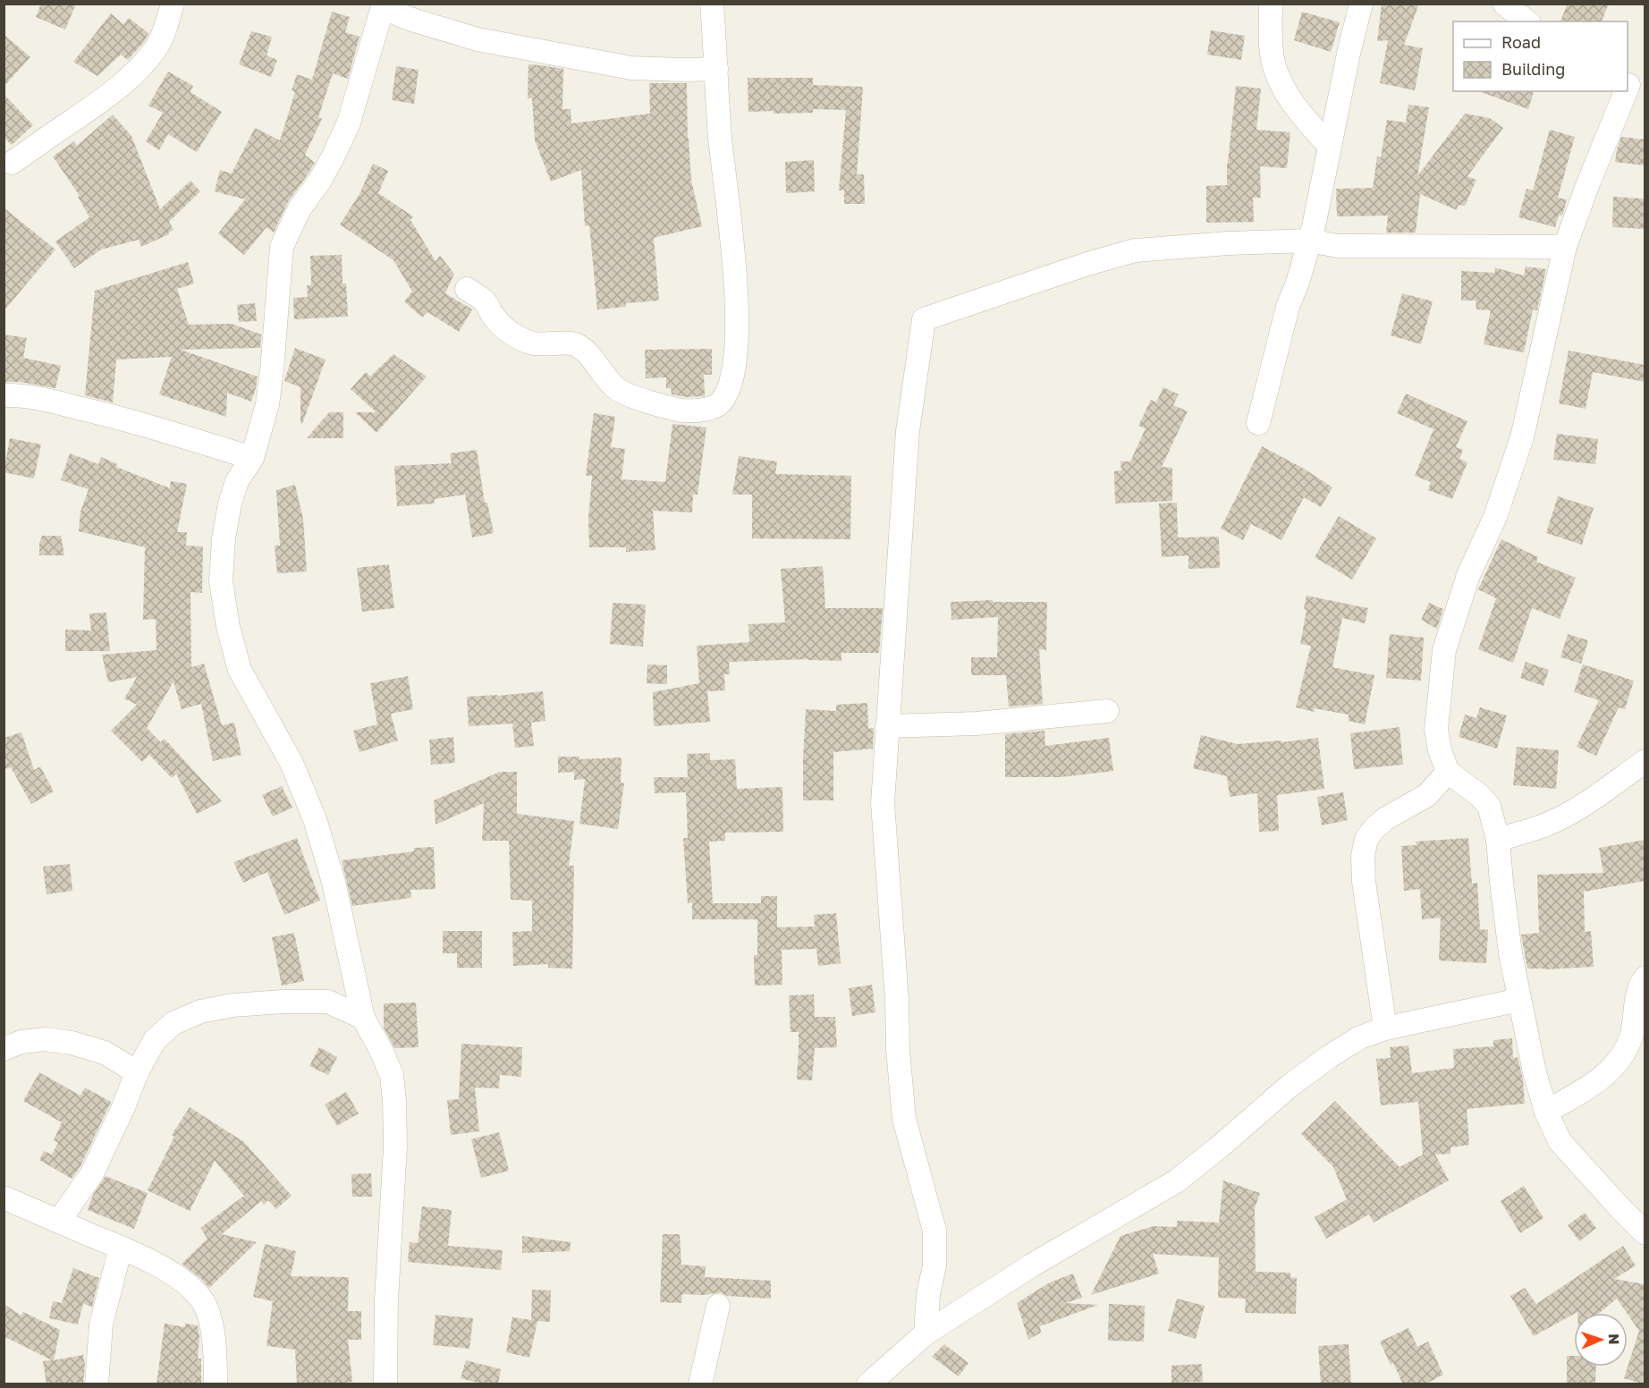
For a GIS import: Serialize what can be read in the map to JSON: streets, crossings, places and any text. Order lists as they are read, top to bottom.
{
  "legend": ["Road", "Building"],
  "north": "right"
}
